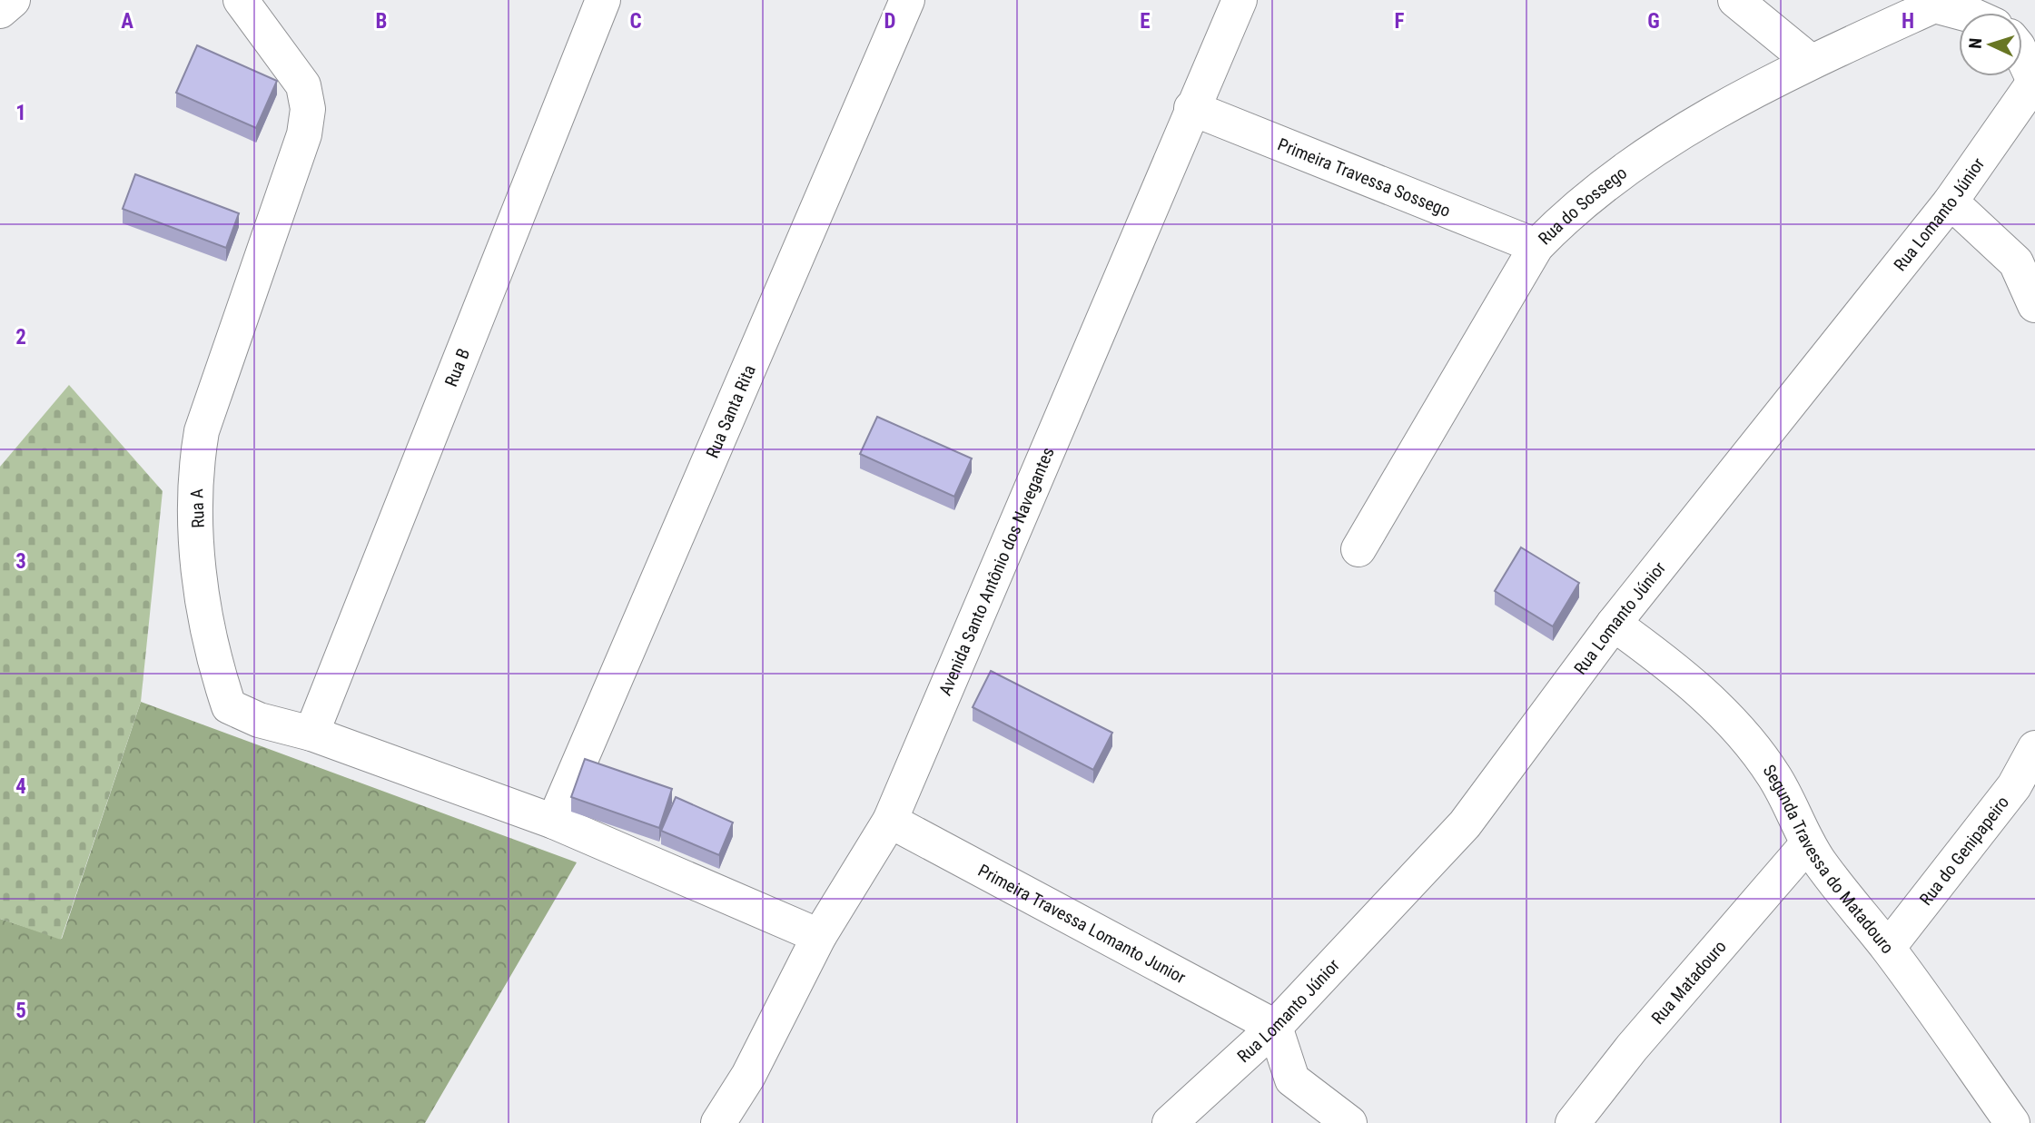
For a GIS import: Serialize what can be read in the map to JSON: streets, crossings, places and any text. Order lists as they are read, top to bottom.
{
  "streets": {
    "street": [
      "Primeira Travessa Sossego",
      "Rua do Sossego",
      "Rua Lomanto Júnior",
      "Rua B",
      "Rua Santa Rita",
      "Rua A",
      "Avenida Santo Antônio dos Navegantes",
      "Rua do Genipapeiro",
      "Segunda Travessa do Matadouro",
      "Primeira Travessa Lomanto Junior",
      "Rua Matadouro"
    ]
  },
  "crossings": [
    ["Primeira Travessa Sossego", "Rua do Sossego"],
    ["Primeira Travessa Sossego", "Avenida Santo Antônio dos Navegantes"],
    ["Rua Lomanto Júnior", "Segunda Travessa do Matadouro"],
    ["Rua Lomanto Júnior", "Primeira Travessa Lomanto Junior"],
    ["Rua B", "Rua A"],
    ["Rua Santa Rita", "Rua A"],
    ["Rua A", "Avenida Santo Antônio dos Navegantes"],
    ["Avenida Santo Antônio dos Navegantes", "Primeira Travessa Lomanto Junior"],
    ["Rua do Genipapeiro", "Segunda Travessa do Matadouro"],
    ["Segunda Travessa do Matadouro", "Rua Matadouro"]
  ],
  "north": "left",
  "grid": {
    "columns": [
      "A",
      "B",
      "C",
      "D",
      "E",
      "F",
      "G",
      "H"
    ],
    "rows": [
      "1",
      "2",
      "3",
      "4",
      "5"
    ]
  }
}
